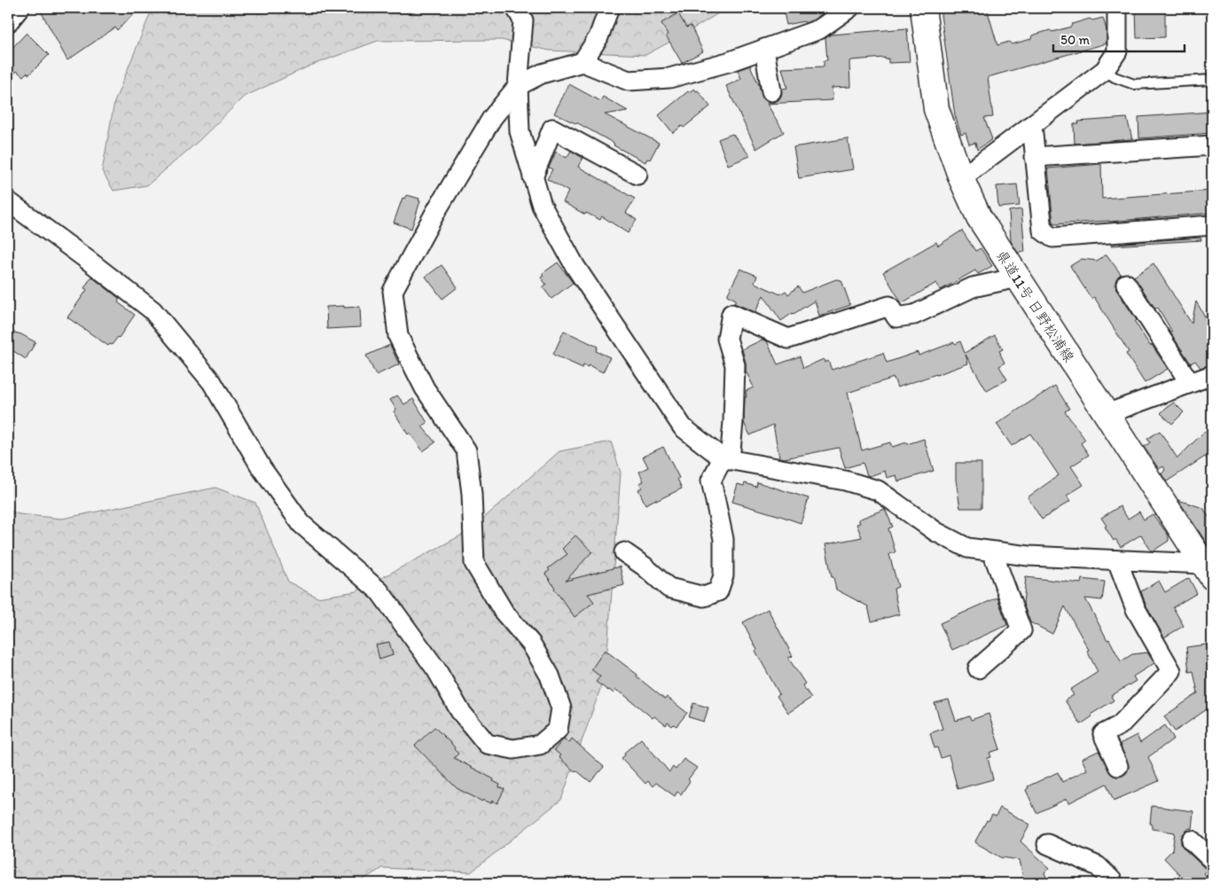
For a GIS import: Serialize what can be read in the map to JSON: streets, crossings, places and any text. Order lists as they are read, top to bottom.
{
  "streets": {
    "main road": ["県道11号 日野松浦線"]
  },
  "scale_bar": "50 m"
}
